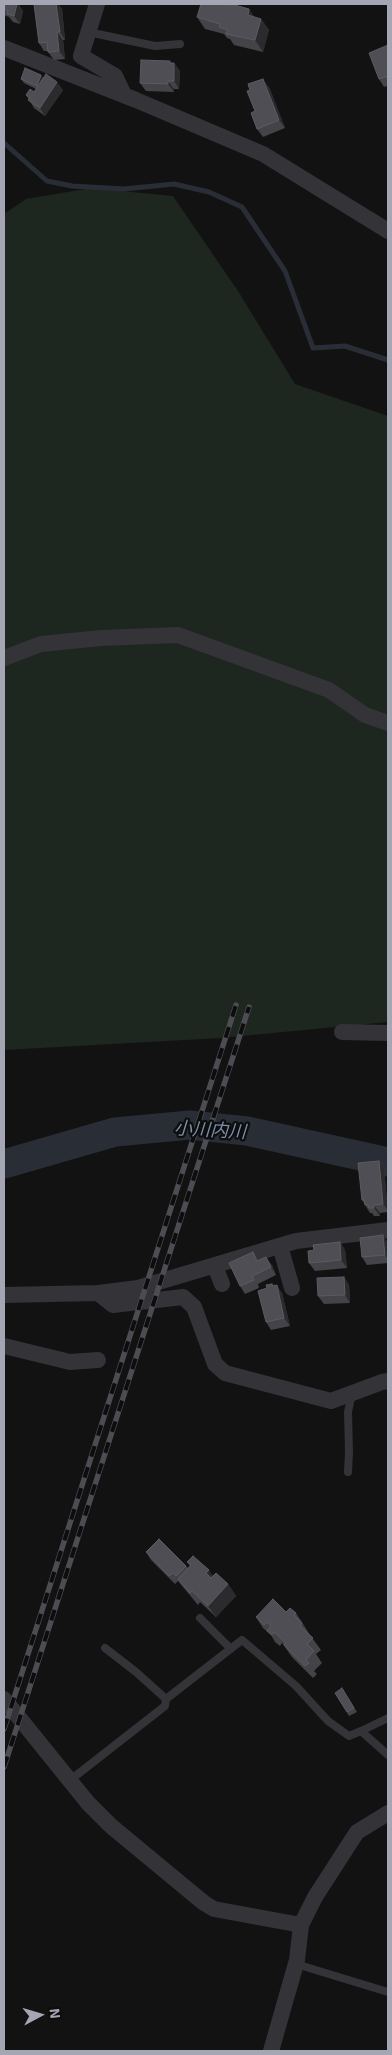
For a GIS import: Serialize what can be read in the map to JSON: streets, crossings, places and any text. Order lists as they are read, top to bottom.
{
  "water": ["小川内川"],
  "north": "right"
}
